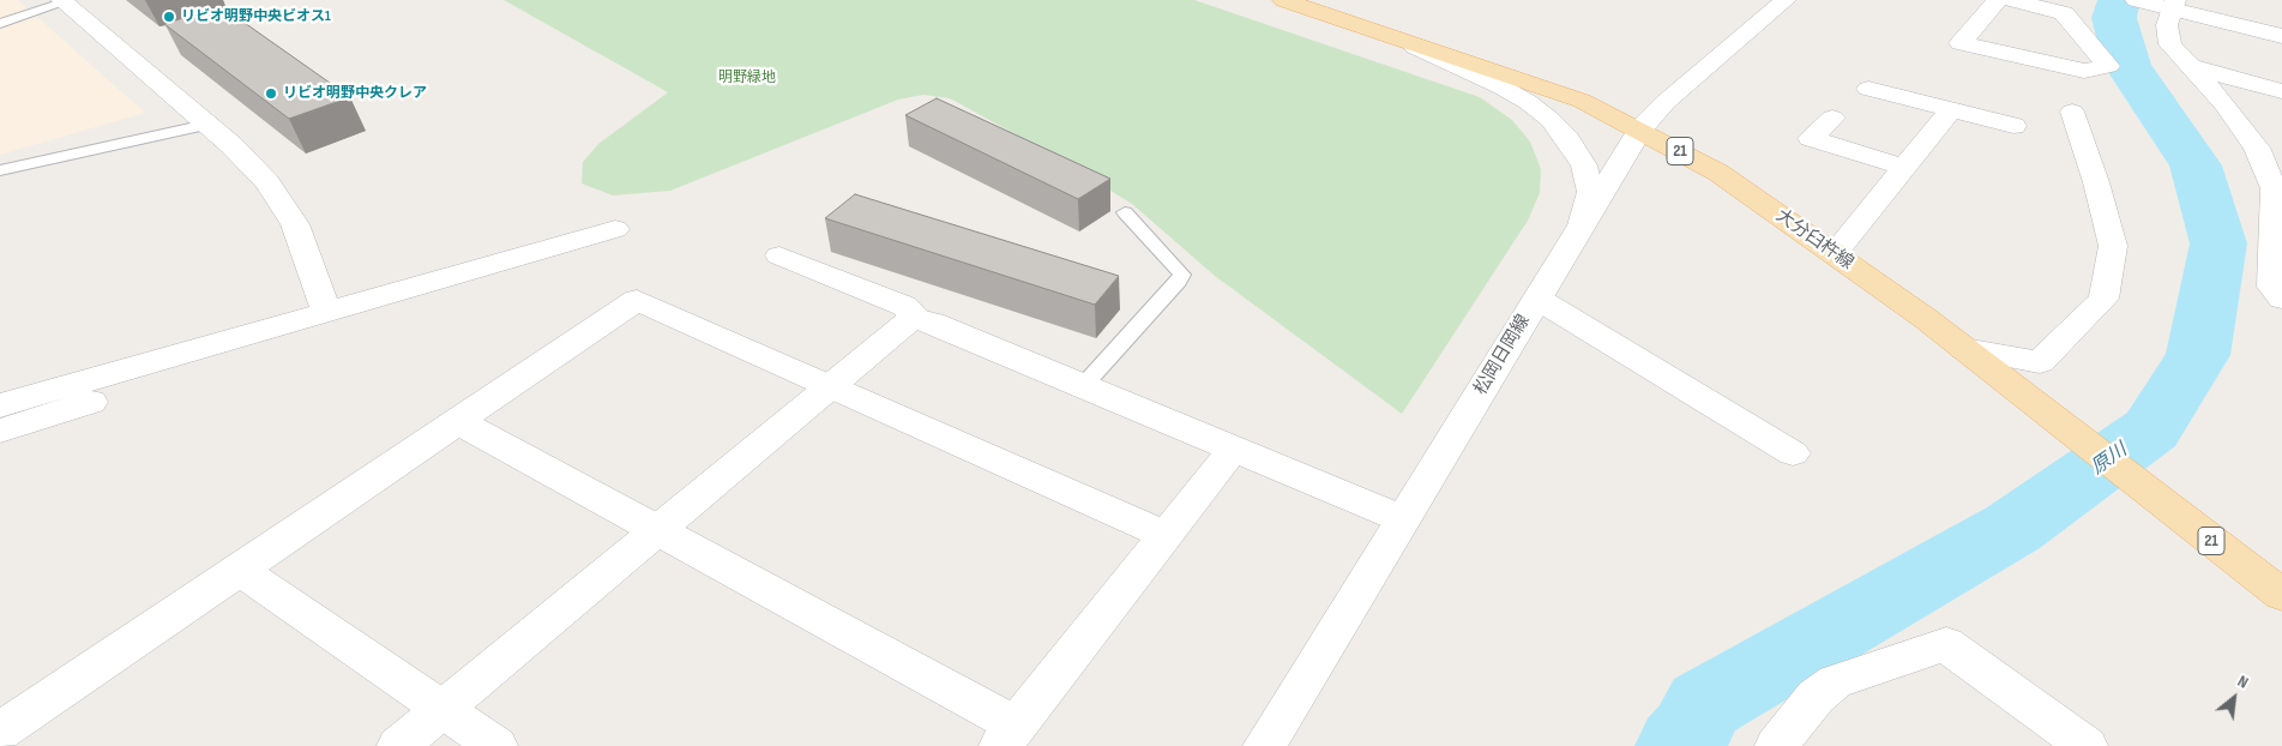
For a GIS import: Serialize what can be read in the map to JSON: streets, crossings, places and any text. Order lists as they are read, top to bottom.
{
  "streets": {
    "main road": ["21", "大分臼杵線"],
    "street": ["松岡日岡線"]
  },
  "crossings": [
    ["大分臼杵線", "松岡日岡線"]
  ],
  "water": ["原川"],
  "parks": ["明野緑地"],
  "places": ["リビオ明野中央ビオス1", "リビオ明野中央クレア"],
  "north": "top right"
}
